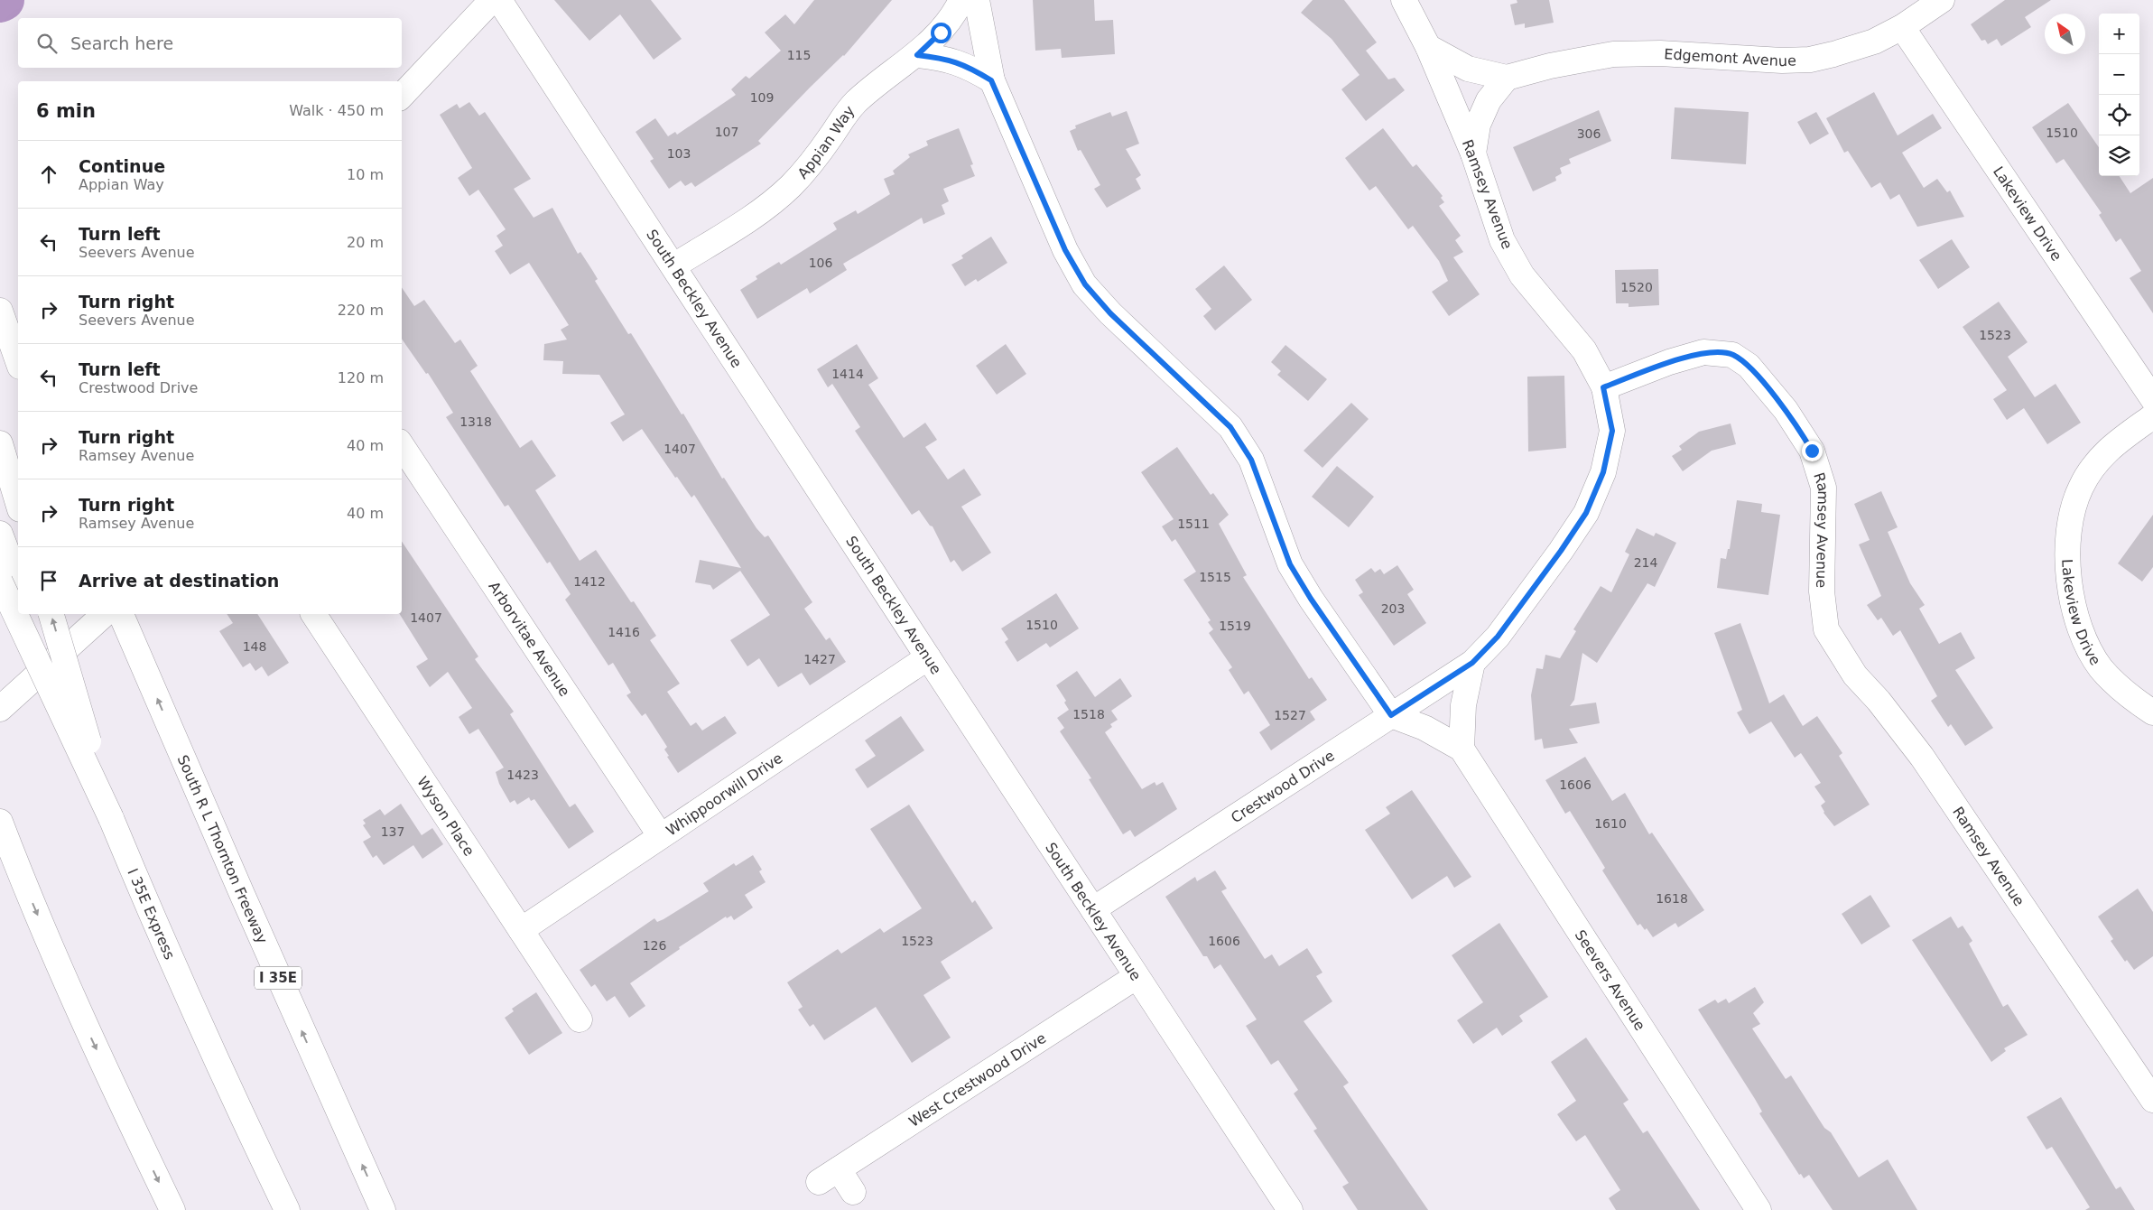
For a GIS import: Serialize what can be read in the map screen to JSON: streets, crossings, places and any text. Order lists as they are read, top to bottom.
{
  "streets": {
    "main road": [
      "Edgemont Avenue",
      "Appian Way",
      "Ramsey Avenue",
      "Lakeview Drive",
      "South Beckley Avenue",
      "Arborvitae Avenue",
      "Crestwood Drive",
      "Whippoorwill Drive",
      "Wyson Place",
      "South R L Thornton Freeway",
      "I 35E Express",
      "I 35E",
      "Seevers Avenue",
      "West Crestwood Drive"
    ]
  },
  "crossings": [
    ["Edgemont Avenue", "Ramsey Avenue"],
    ["Edgemont Avenue", "Lakeview Drive"],
    ["Appian Way", "South Beckley Avenue"],
    ["Ramsey Avenue", "Crestwood Drive"],
    ["South Beckley Avenue", "Crestwood Drive"],
    ["South Beckley Avenue", "Whippoorwill Drive"],
    ["South Beckley Avenue", "West Crestwood Drive"],
    ["Arborvitae Avenue", "Whippoorwill Drive"],
    ["Crestwood Drive", "Seevers Avenue"],
    ["Whippoorwill Drive", "Wyson Place"]
  ],
  "house_numbers": [
    "115",
    "109",
    "107",
    "1510",
    "306",
    "103",
    "106",
    "1520",
    "1523",
    "1414",
    "1318",
    "1407",
    "1511",
    "214",
    "1515",
    "1412",
    "203",
    "1407",
    "1510",
    "1519",
    "1416",
    "148",
    "1427",
    "1518",
    "1527",
    "1423",
    "1606",
    "1610",
    "137",
    "1618",
    "1523",
    "1606",
    "126"
  ],
  "north": "top left",
  "page": {
    "map_buttons": ["+", "−"],
    "search": "Search here",
    "heading": ["6 min", "Walk · 450 m"],
    "list": [
      ["Continue", "Appian Way", "10 m"],
      ["Turn left", "Seevers Avenue", "20 m"],
      ["Turn right", "Seevers Avenue", "220 m"],
      ["Turn left", "Crestwood Drive", "120 m"],
      ["Turn right", "Ramsey Avenue", "40 m"],
      ["Turn right", "Ramsey Avenue", "40 m"],
      "Arrive at destination"
    ]
  }
}
